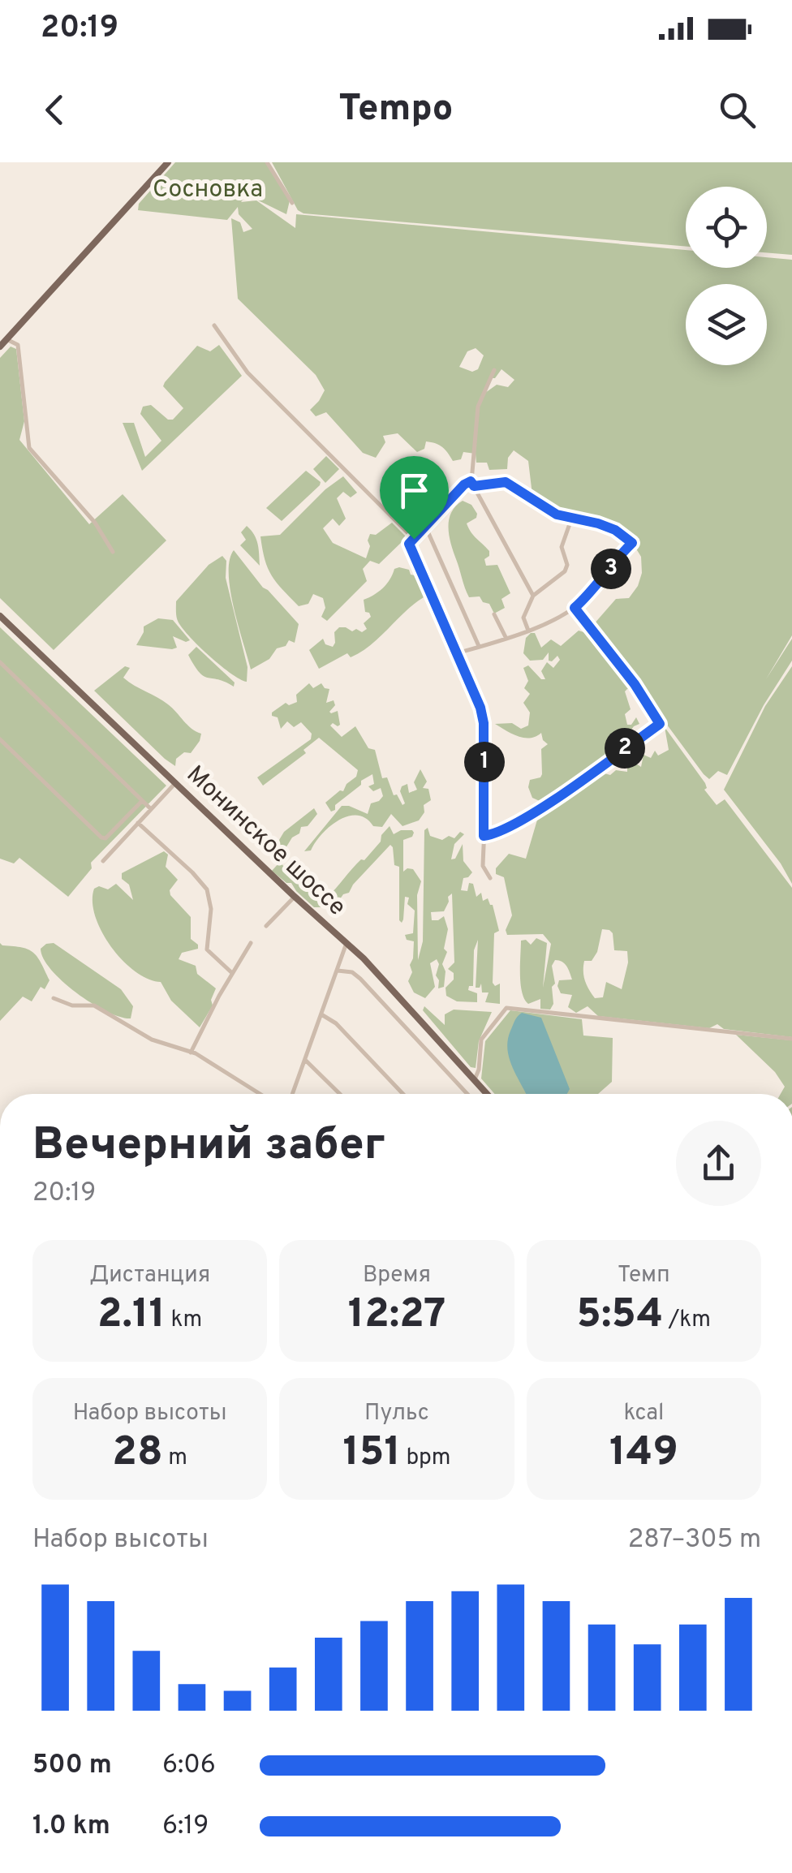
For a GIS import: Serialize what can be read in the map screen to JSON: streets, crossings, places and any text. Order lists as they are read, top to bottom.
{
  "streets": {
    "main road": ["Монинское шоссе"]
  },
  "parks": ["Сосновка"],
  "page": {
    "status": "20:19",
    "header": "Tempo",
    "pins": ["3", "2", "1"],
    "heading": ["Вечерний забег", "20:19"],
    "stats": [
      ["Дистанция", "2.11 km"],
      ["Время", "12:27"],
      ["Темп", "5:54 /km"],
      ["Набор высоты", "28 m"],
      ["Пульс", "151 bpm"],
      ["kcal", "149"]
    ],
    "chart": ["Набор высоты", "287–305 m"],
    "list": [
      {
        "name": "500 m",
        "note": "6:06"
      },
      {
        "name": "1.0 km",
        "note": "6:19"
      }
    ]
  }
}
